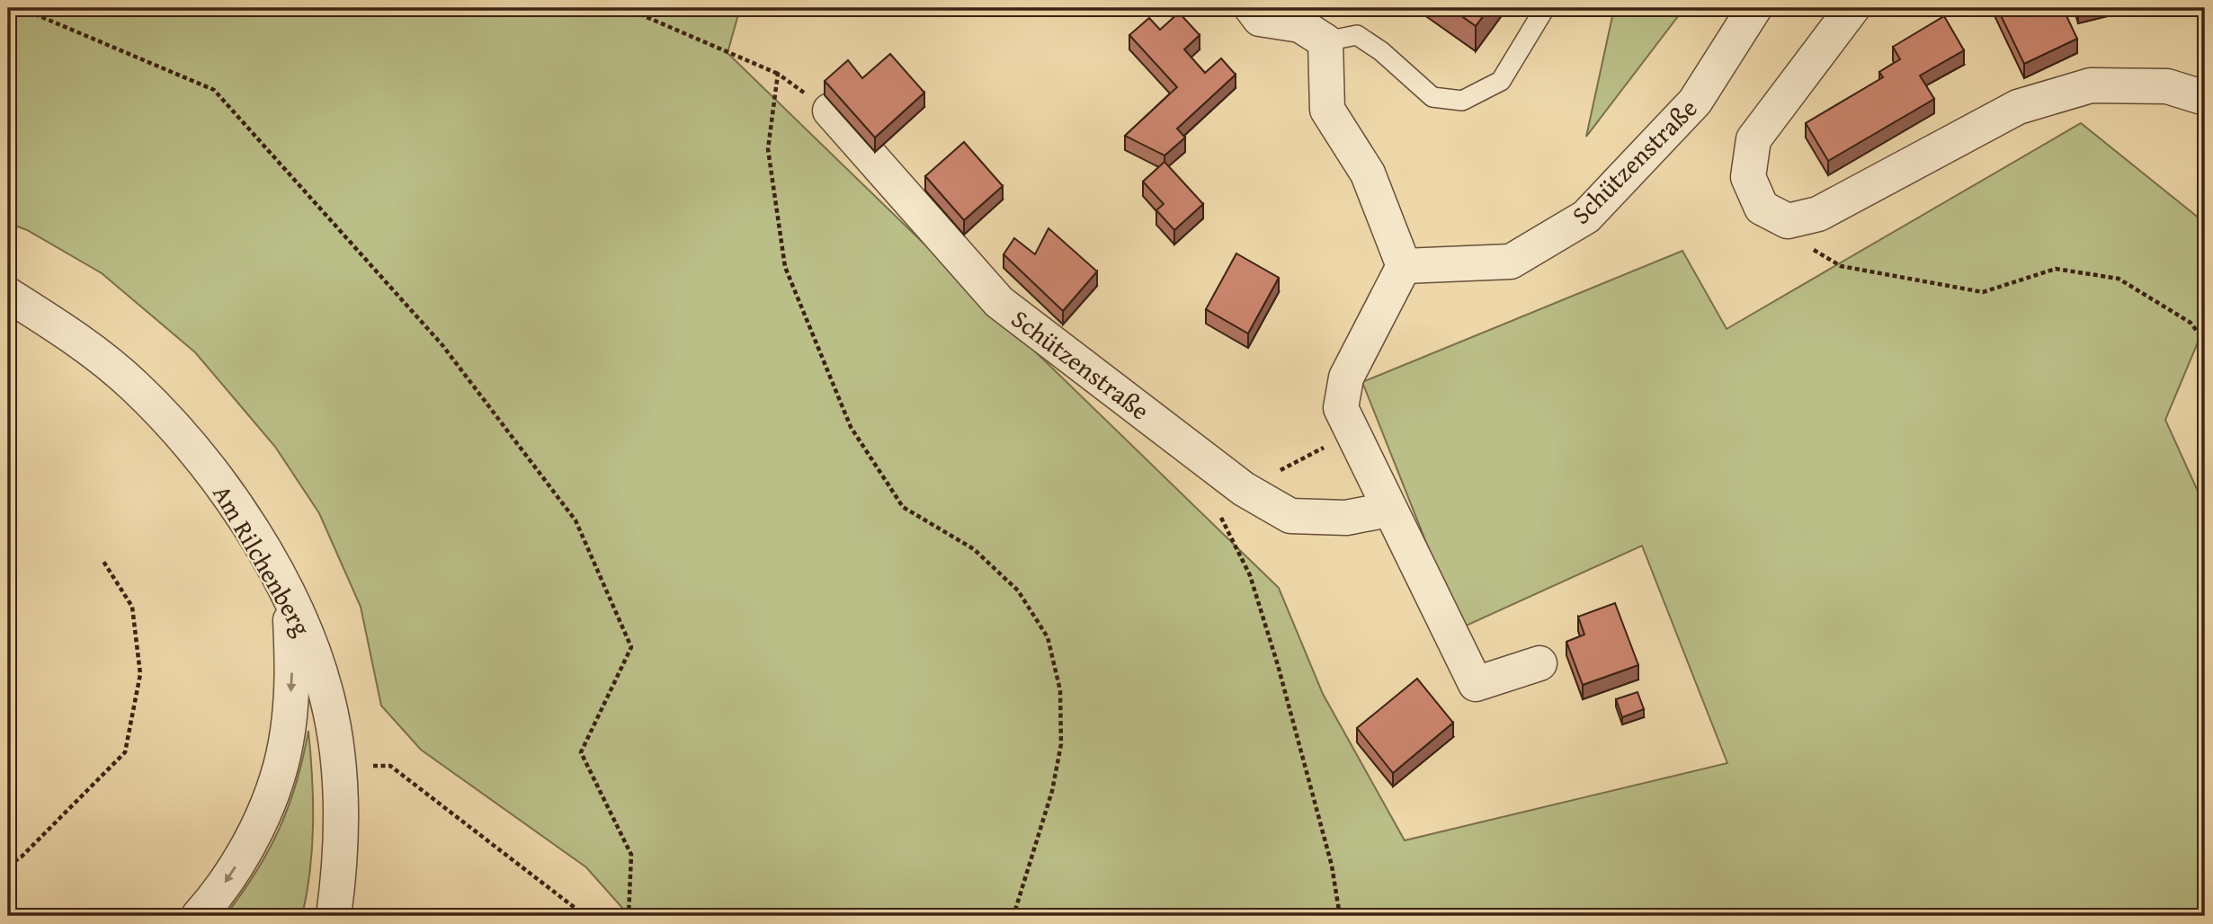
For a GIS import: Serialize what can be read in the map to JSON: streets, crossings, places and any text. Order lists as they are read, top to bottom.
{
  "streets": {
    "street": ["Schützenstraße", "Am Rilchenberg"]
  }
}
